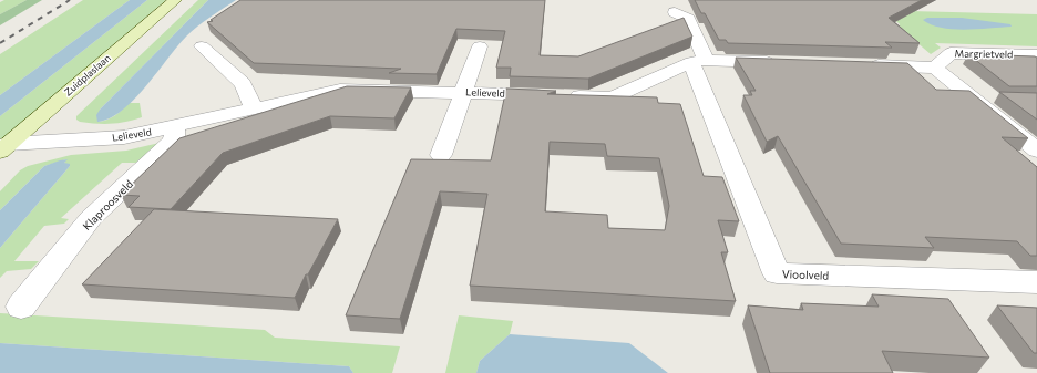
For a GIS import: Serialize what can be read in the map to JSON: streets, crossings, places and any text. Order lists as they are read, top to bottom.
{
  "streets": {
    "street": [
      "Margrietveld",
      "Zuidplaslaan",
      "Lelieveld",
      "Klaproosveld",
      "Vioolveld"
    ]
  },
  "crossings": [
    ["Zuidplaslaan", "Lelieveld"],
    ["Lelieveld", "Klaproosveld"],
    ["Lelieveld", "Vioolveld"]
  ]
}
